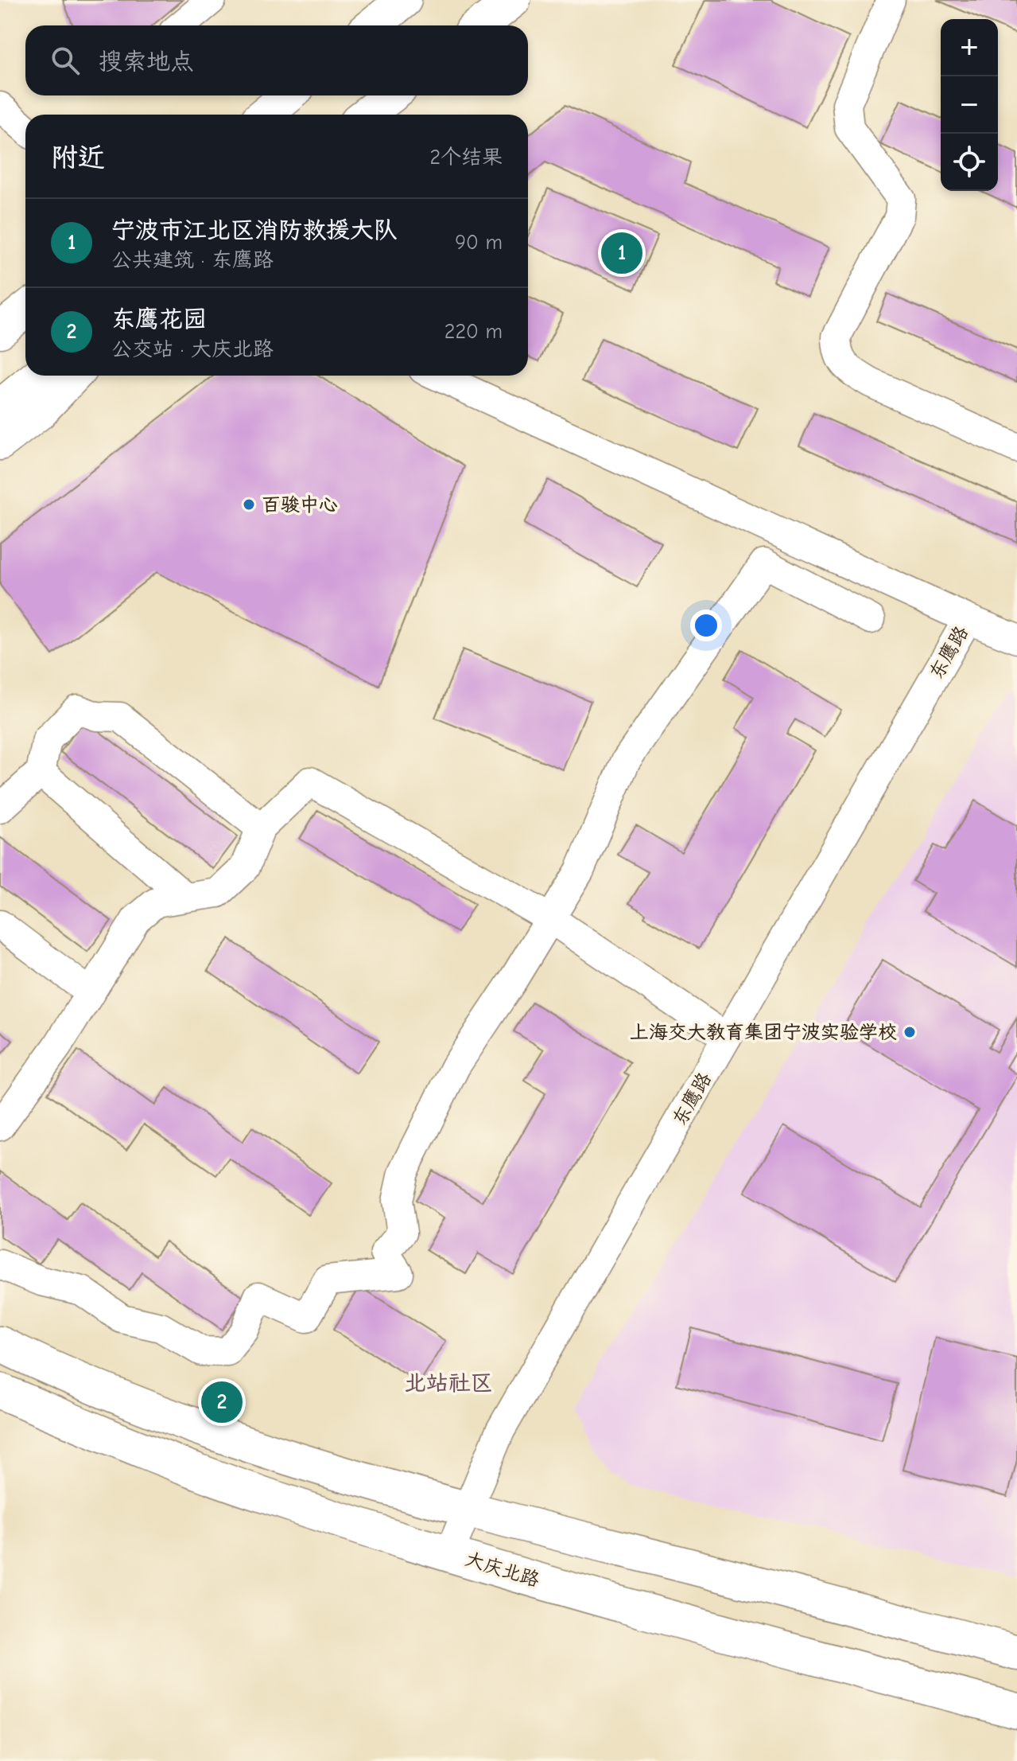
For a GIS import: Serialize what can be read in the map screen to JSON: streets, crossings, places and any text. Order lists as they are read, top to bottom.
{
  "streets": {
    "main road": ["大庆北路"],
    "street": ["东鹰路"]
  },
  "crossings": [
    ["东鹰路", "大庆北路"]
  ],
  "districts": ["北站社区"],
  "places": ["百骏中心", "上海交大教育集团宁波实验学校"],
  "page": {
    "map_buttons": ["+", "−"],
    "search": "搜索地点",
    "heading": ["附近", "2个结果"],
    "list": [
      {
        "mark": "1",
        "name": "宁波市江北区消防救援大队",
        "note": "公共建筑 · 东鹰路",
        "value": "90 m"
      },
      {
        "mark": "2",
        "name": "东鹰花园",
        "note": "公交站 · 大庆北路",
        "value": "220 m"
      }
    ],
    "pins": ["1", "2"]
  }
}
